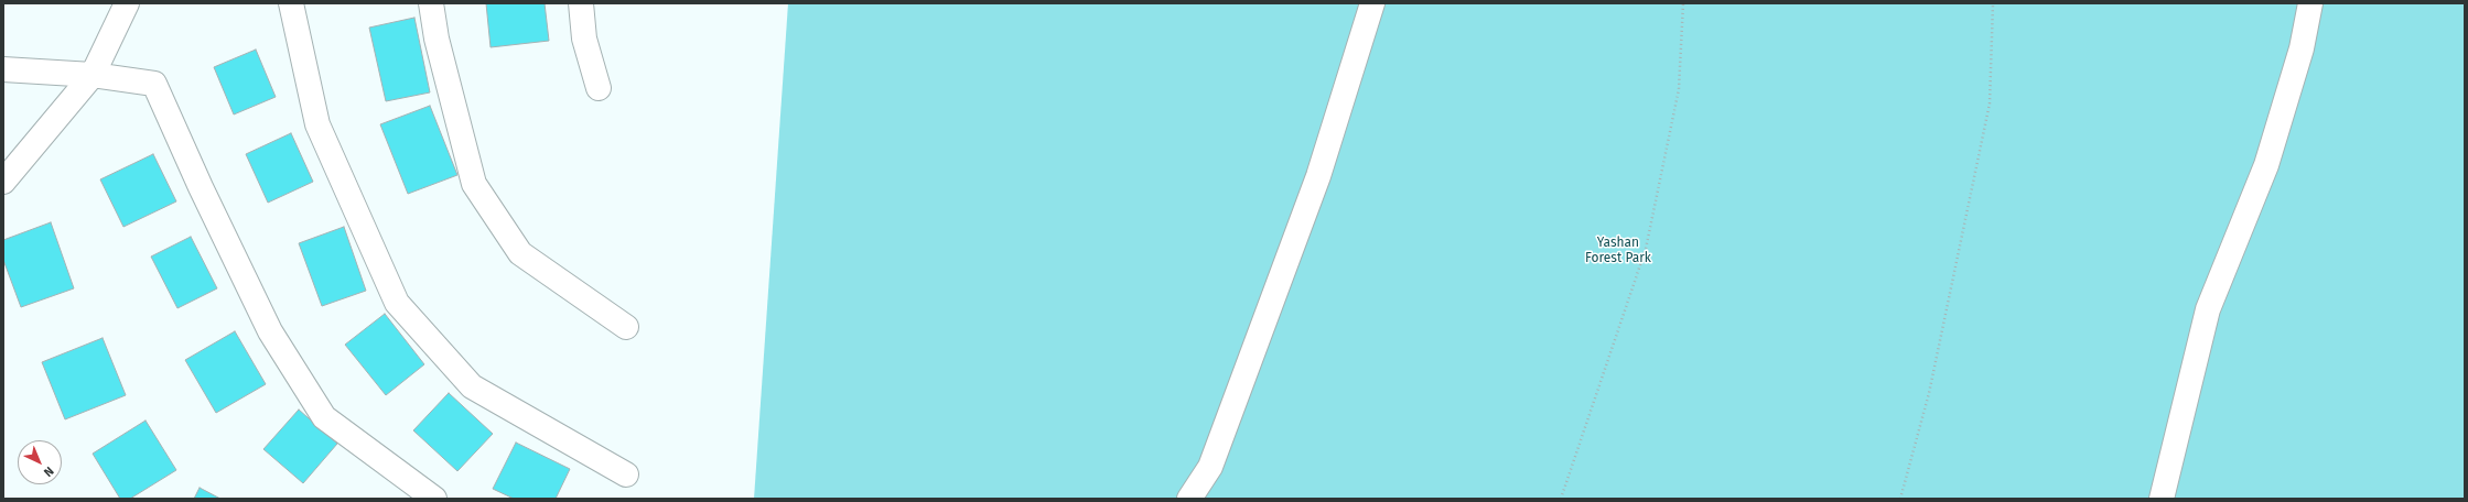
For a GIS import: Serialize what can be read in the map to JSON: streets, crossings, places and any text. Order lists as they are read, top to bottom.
{
  "parks": ["Yashan Forest Park"],
  "north": "bottom right"
}
